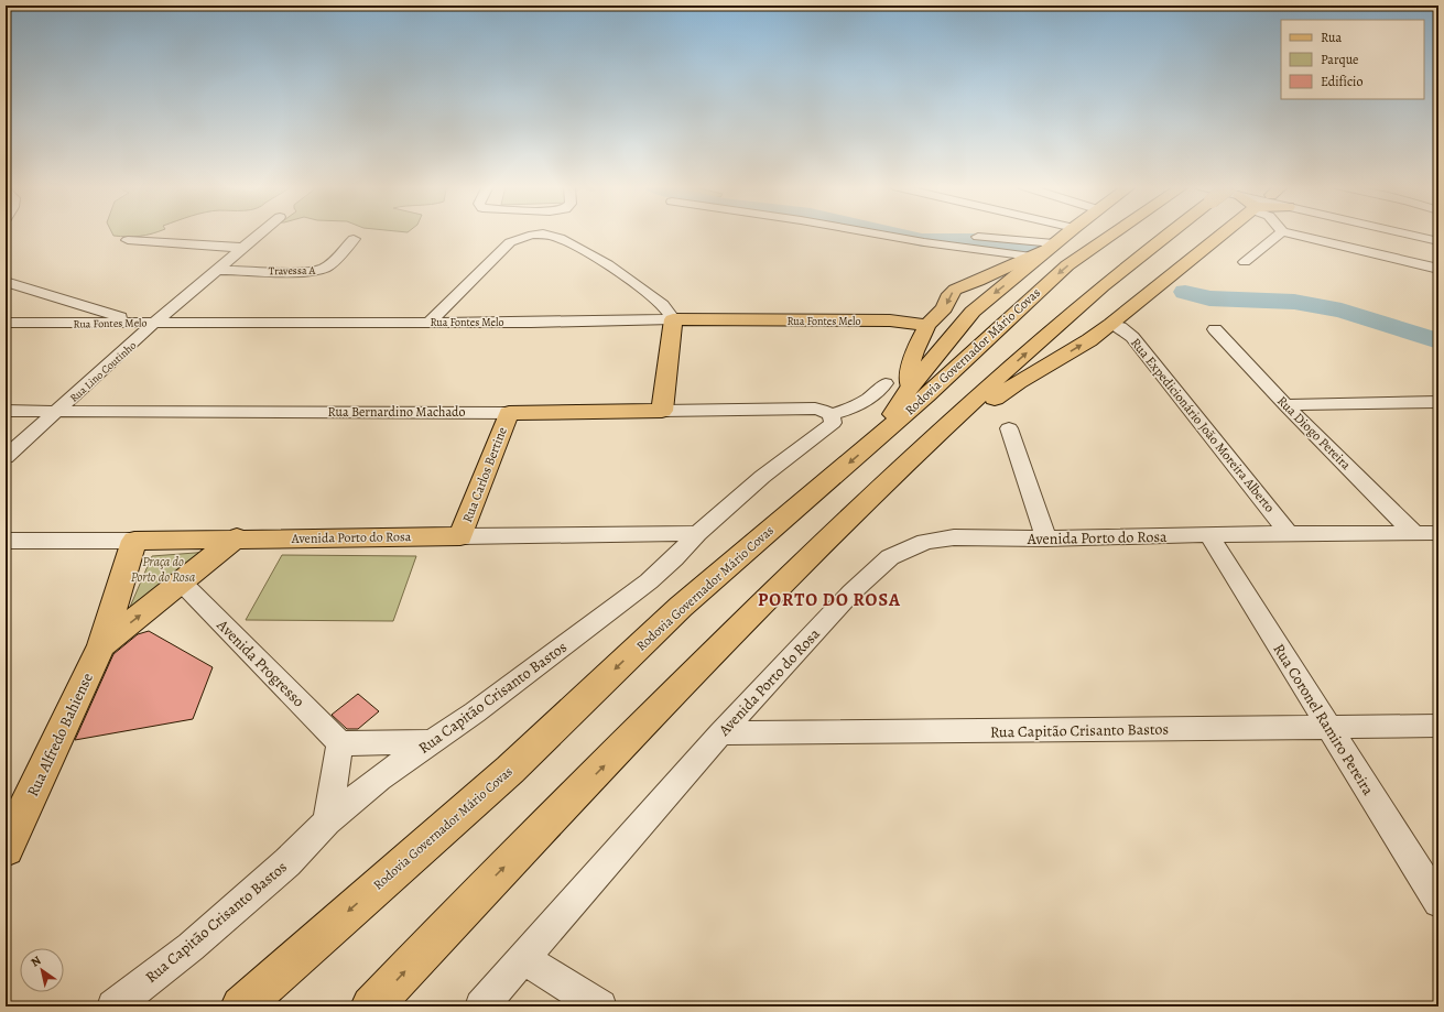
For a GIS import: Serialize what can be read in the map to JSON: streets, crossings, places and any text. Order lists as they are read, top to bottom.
{
  "streets": {
    "main road": [
      "Rua Fontes Melo",
      "Rodovia Governador Mário Covas",
      "Rua Bernardino Machado",
      "Rua Carlos Bertine",
      "Avenida Porto do Rosa",
      "Rua Alfredo Bahiense"
    ],
    "street": [
      "Travessa A",
      "Rua Lino Coutinho",
      "Rua Expedicionário João Moreira Alberto",
      "Rua Diogo Pereira",
      "Avenida Progresso",
      "Rua Capitão Crisanto Bastos",
      "Rua Coronel Ramiro Pereira"
    ]
  },
  "crossings": [
    ["Travessa A", "Rua Lino Coutinho"],
    ["Rua Fontes Melo", "Rua Lino Coutinho"],
    ["Rua Lino Coutinho", "Rua Bernardino Machado"],
    ["Rua Bernardino Machado", "Rua Carlos Bertine"],
    ["Rua Bernardino Machado", "Rua Capitão Crisanto Bastos"],
    ["Rua Expedicionário João Moreira Alberto", "Avenida Porto do Rosa"],
    ["Rua Diogo Pereira", "Avenida Porto do Rosa"],
    ["Rua Carlos Bertine", "Avenida Porto do Rosa"],
    ["Avenida Porto do Rosa", "Rua Capitão Crisanto Bastos"],
    ["Avenida Porto do Rosa", "Rua Coronel Ramiro Pereira"],
    ["Avenida Porto do Rosa", "Rua Alfredo Bahiense"],
    ["Avenida Progresso", "Rua Alfredo Bahiense"],
    ["Rua Capitão Crisanto Bastos", "Rua Coronel Ramiro Pereira"]
  ],
  "districts": ["PORTO DO ROSA"],
  "parks": ["Praça do Porto do Rosa"],
  "legend": ["Rua", "Parque", "Edifício"],
  "north": "top left"
}
